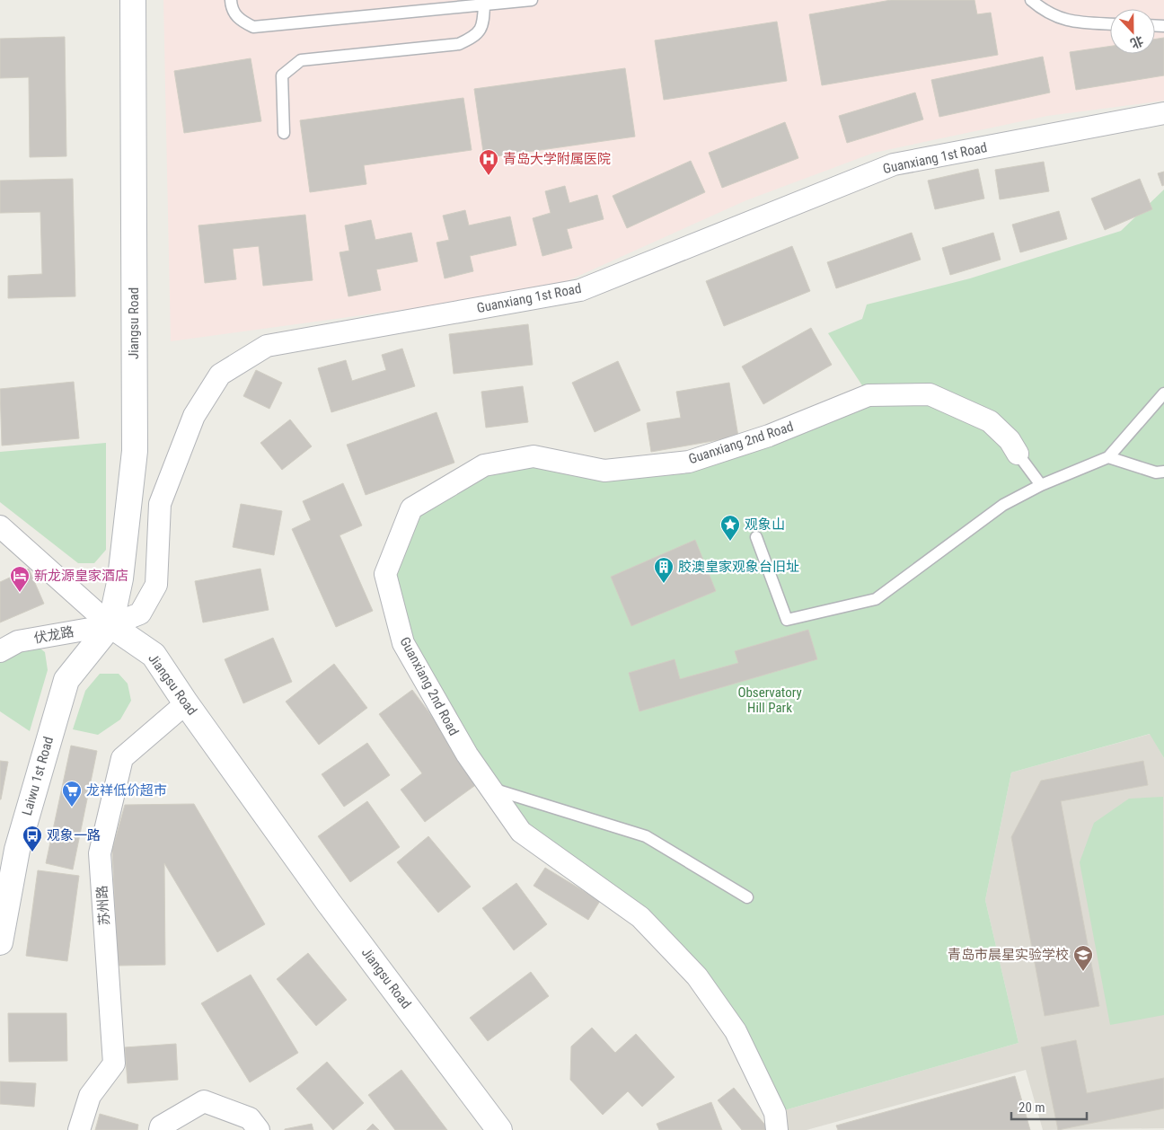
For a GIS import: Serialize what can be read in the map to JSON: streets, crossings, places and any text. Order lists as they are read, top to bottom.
{
  "streets": {
    "main road": ["Jiangsu Road", "Laiwu 1st Road"],
    "street": [
      "Guanxiang 1st Road",
      "Guanxiang 2nd Road",
      "伏龙路",
      "苏州路"
    ]
  },
  "crossings": [
    ["Guanxiang 1st Road", "Jiangsu Road"],
    ["Guanxiang 1st Road", "伏龙路"],
    ["Guanxiang 1st Road", "Laiwu 1st Road"],
    ["Jiangsu Road", "伏龙路"],
    ["Jiangsu Road", "Laiwu 1st Road"],
    ["Jiangsu Road", "苏州路"],
    ["伏龙路", "Laiwu 1st Road"]
  ],
  "parks": ["Observatory Hill Park"],
  "places": {
    "hospital": ["青岛大学附属医院"],
    "place": ["观象山"],
    "building": ["胶澳皇家观象台旧址"],
    "hotel": ["新龙源皇家酒店"],
    "supermarket": ["龙祥低价超市"],
    "bus stop": ["观象一路"],
    "school or university": ["青岛市晨星实验学校"]
  },
  "scale_bar": "20 m",
  "north": "bottom"
}
